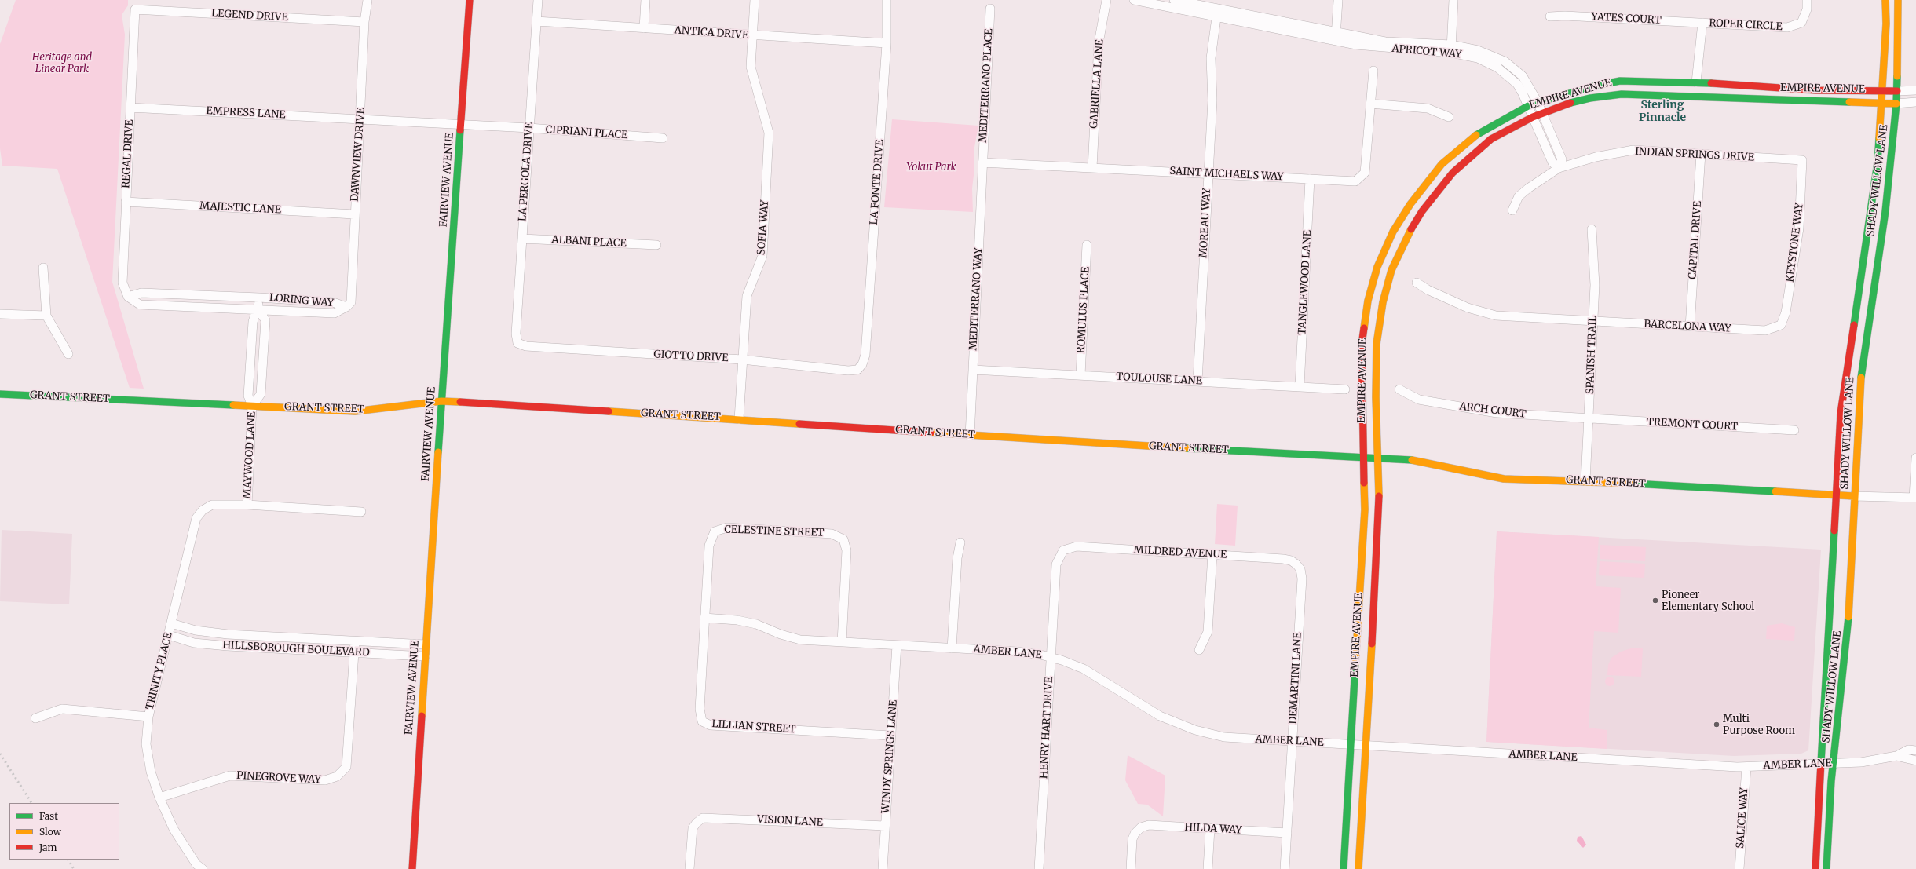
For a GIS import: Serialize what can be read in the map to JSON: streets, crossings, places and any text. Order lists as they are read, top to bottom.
{
  "streets": {
    "street": [
      "LEGEND DRIVE",
      "YATES COURT",
      "ROPER CIRCLE",
      "ANTICA DRIVE",
      "APRICOT WAY",
      "GABRIELLA LANE",
      "MEDITERRANO PLACE",
      "EMPIRE AVENUE",
      "EMPRESS LANE",
      "CIPRIANI PLACE",
      "REGAL DRIVE",
      "DAWNVIEW DRIVE",
      "INDIAN SPRINGS DRIVE",
      "LA PERGOLA DRIVE",
      "SAINT MICHAELS WAY",
      "FAIRVIEW AVENUE",
      "SHADY WILLOW LANE",
      "LA FONTE DRIVE",
      "MAJESTIC LANE",
      "MOREAU WAY",
      "SOFIA WAY",
      "CAPITAL DRIVE",
      "ALBANI PLACE",
      "KEYSTONE WAY",
      "TANGLEWOOD LANE",
      "MEDITERRANO WAY",
      "LORING WAY",
      "ROMULUS PLACE",
      "BARCELONA WAY",
      "SPANISH TRAIL",
      "GIOTTO DRIVE",
      "TOULOUSE LANE",
      "GRANT STREET",
      "ARCH COURT",
      "TREMONT COURT",
      "MAYWOOD LANE",
      "CELESTINE STREET",
      "MILDRED AVENUE",
      "HILLSBOROUGH BOULEVARD",
      "AMBER LANE",
      "TRINITY PLACE",
      "DEMARTINI LANE",
      "LILLIAN STREET",
      "HENRY HART DRIVE",
      "WINDY SPRINGS LANE",
      "PINEGROVE WAY",
      "SALICE WAY",
      "VISION LANE",
      "HILDA WAY"
    ]
  },
  "crossings": [
    ["LEGEND DRIVE", "REGAL DRIVE"],
    ["LEGEND DRIVE", "DAWNVIEW DRIVE"],
    ["YATES COURT", "ROPER CIRCLE"],
    ["ANTICA DRIVE", "LA PERGOLA DRIVE"],
    ["ANTICA DRIVE", "LA FONTE DRIVE"],
    ["ANTICA DRIVE", "SOFIA WAY"],
    ["APRICOT WAY", "EMPIRE AVENUE"],
    ["APRICOT WAY", "INDIAN SPRINGS DRIVE"],
    ["APRICOT WAY", "MOREAU WAY"],
    ["GABRIELLA LANE", "SAINT MICHAELS WAY"],
    ["MEDITERRANO PLACE", "SAINT MICHAELS WAY"],
    ["MEDITERRANO PLACE", "MEDITERRANO WAY"],
    ["EMPIRE AVENUE", "SHADY WILLOW LANE"],
    ["EMPIRE AVENUE", "GRANT STREET"],
    ["EMPIRE AVENUE", "AMBER LANE"],
    ["EMPRESS LANE", "CIPRIANI PLACE"],
    ["EMPRESS LANE", "REGAL DRIVE"],
    ["EMPRESS LANE", "DAWNVIEW DRIVE"],
    ["CIPRIANI PLACE", "DAWNVIEW DRIVE"],
    ["CIPRIANI PLACE", "LA PERGOLA DRIVE"],
    ["CIPRIANI PLACE", "FAIRVIEW AVENUE"],
    ["REGAL DRIVE", "MAJESTIC LANE"],
    ["REGAL DRIVE", "LORING WAY"],
    ["DAWNVIEW DRIVE", "MAJESTIC LANE"],
    ["DAWNVIEW DRIVE", "LORING WAY"],
    ["INDIAN SPRINGS DRIVE", "CAPITAL DRIVE"],
    ["INDIAN SPRINGS DRIVE", "KEYSTONE WAY"],
    ["LA PERGOLA DRIVE", "ALBANI PLACE"],
    ["LA PERGOLA DRIVE", "GIOTTO DRIVE"],
    ["SAINT MICHAELS WAY", "MOREAU WAY"],
    ["SAINT MICHAELS WAY", "TANGLEWOOD LANE"],
    ["SAINT MICHAELS WAY", "MEDITERRANO WAY"],
    ["FAIRVIEW AVENUE", "GRANT STREET"],
    ["FAIRVIEW AVENUE", "HILLSBOROUGH BOULEVARD"],
    ["SHADY WILLOW LANE", "GRANT STREET"],
    ["SHADY WILLOW LANE", "AMBER LANE"],
    ["LA FONTE DRIVE", "GIOTTO DRIVE"],
    ["MOREAU WAY", "TOULOUSE LANE"],
    ["SOFIA WAY", "GIOTTO DRIVE"],
    ["SOFIA WAY", "GRANT STREET"],
    ["CAPITAL DRIVE", "BARCELONA WAY"],
    ["KEYSTONE WAY", "BARCELONA WAY"],
    ["TANGLEWOOD LANE", "TOULOUSE LANE"],
    ["MEDITERRANO WAY", "TOULOUSE LANE"],
    ["MEDITERRANO WAY", "GRANT STREET"],
    ["LORING WAY", "MAYWOOD LANE"],
    ["ROMULUS PLACE", "TOULOUSE LANE"],
    ["BARCELONA WAY", "SPANISH TRAIL"],
    ["SPANISH TRAIL", "GRANT STREET"],
    ["SPANISH TRAIL", "ARCH COURT"],
    ["SPANISH TRAIL", "TREMONT COURT"],
    ["GRANT STREET", "MAYWOOD LANE"],
    ["ARCH COURT", "TREMONT COURT"],
    ["MAYWOOD LANE", "TRINITY PLACE"],
    ["CELESTINE STREET", "AMBER LANE"],
    ["CELESTINE STREET", "LILLIAN STREET"],
    ["MILDRED AVENUE", "DEMARTINI LANE"],
    ["MILDRED AVENUE", "HENRY HART DRIVE"],
    ["HILLSBOROUGH BOULEVARD", "TRINITY PLACE"],
    ["HILLSBOROUGH BOULEVARD", "PINEGROVE WAY"],
    ["AMBER LANE", "DEMARTINI LANE"],
    ["AMBER LANE", "LILLIAN STREET"],
    ["AMBER LANE", "HENRY HART DRIVE"],
    ["AMBER LANE", "WINDY SPRINGS LANE"],
    ["AMBER LANE", "SALICE WAY"],
    ["TRINITY PLACE", "PINEGROVE WAY"],
    ["DEMARTINI LANE", "HILDA WAY"],
    ["LILLIAN STREET", "WINDY SPRINGS LANE"],
    ["WINDY SPRINGS LANE", "VISION LANE"]
  ],
  "districts": ["Sterling Pinnacle"],
  "parks": ["Heritage and Linear Park", "Yokut Park"],
  "places": ["Pioneer Elementary School", "Multi Purpose Room"],
  "legend": ["Fast", "Slow", "Jam"]
}
